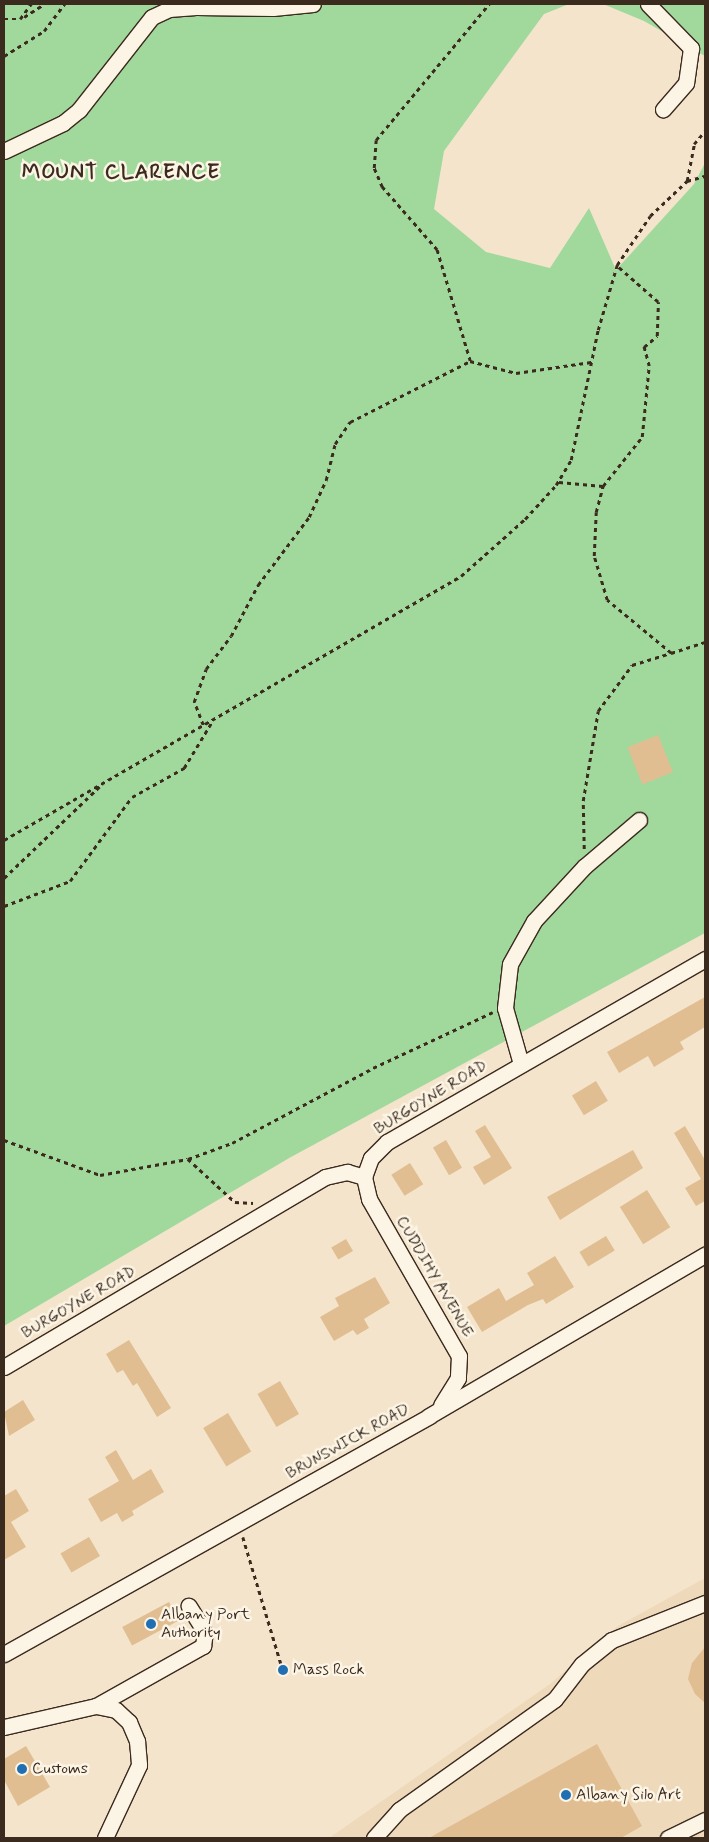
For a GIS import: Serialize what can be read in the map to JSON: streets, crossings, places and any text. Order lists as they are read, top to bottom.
{
  "streets": {
    "street": ["BURGOYNE ROAD", "CUDDIHY AVENUE", "BRUNSWICK ROAD"]
  },
  "crossings": [
    ["BURGOYNE ROAD", "CUDDIHY AVENUE"],
    ["CUDDIHY AVENUE", "BRUNSWICK ROAD"]
  ],
  "districts": ["MOUNT CLARENCE"],
  "places": [
    "Albany Port Authority",
    "Mass Rock",
    "Customs",
    "Albany Silo Art"
  ]
}
